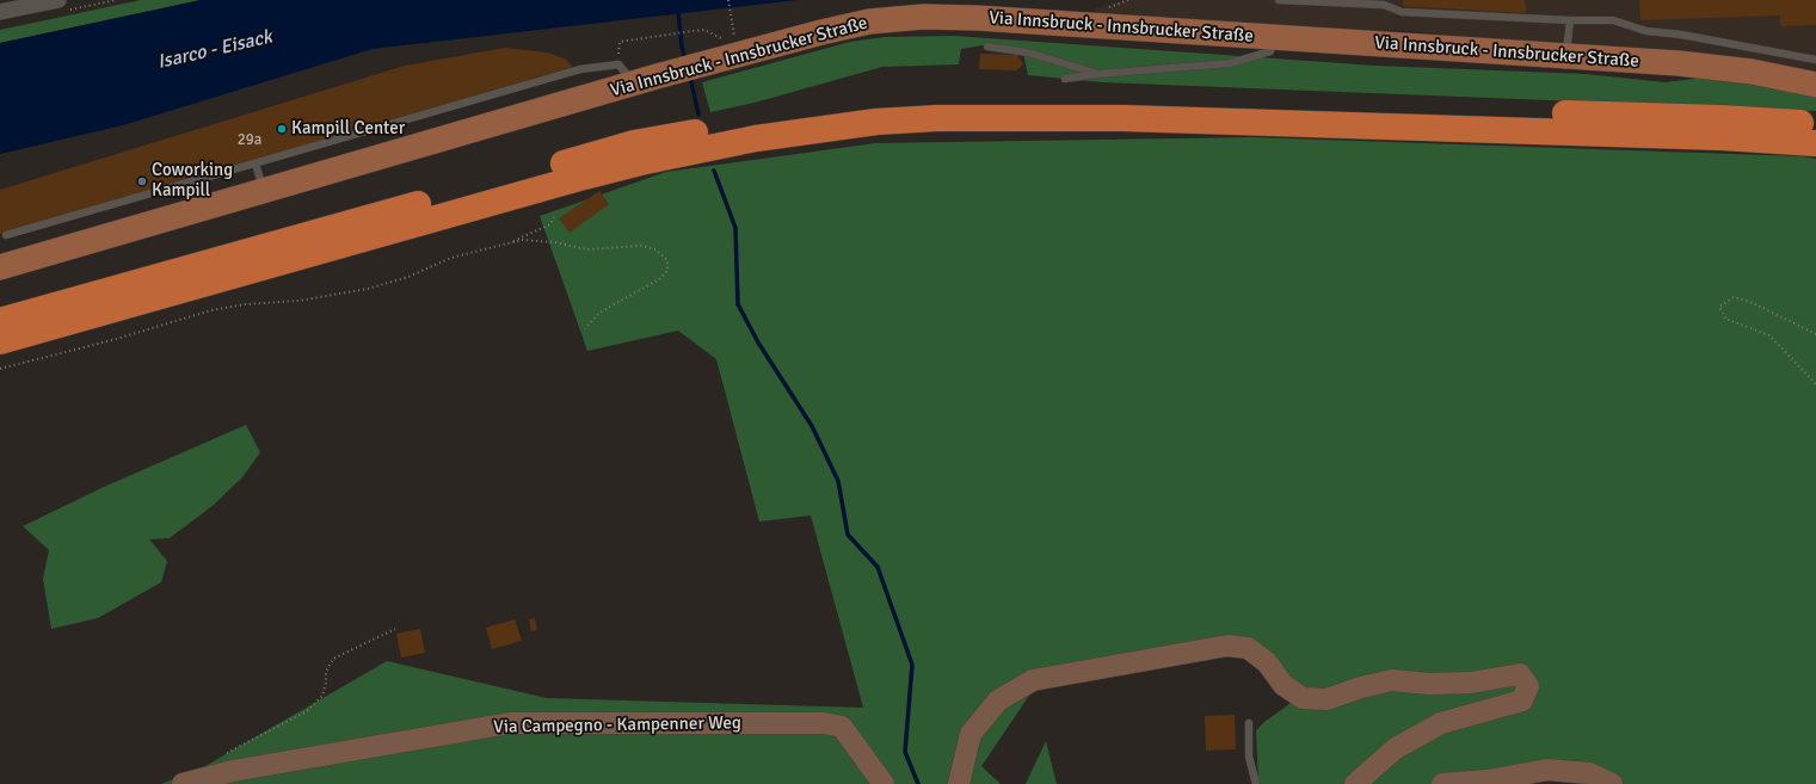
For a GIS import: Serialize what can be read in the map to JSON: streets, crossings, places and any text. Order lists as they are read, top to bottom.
{
  "streets": {
    "main road": ["Via Innsbruck - Innsbrucker Straße"],
    "street": ["Via Campegno - Kampenner Weg"]
  },
  "water": ["Isarco - Eisack"],
  "places": ["Kampill Center", "Coworking Kampill"],
  "house_numbers": ["29a"]
}
